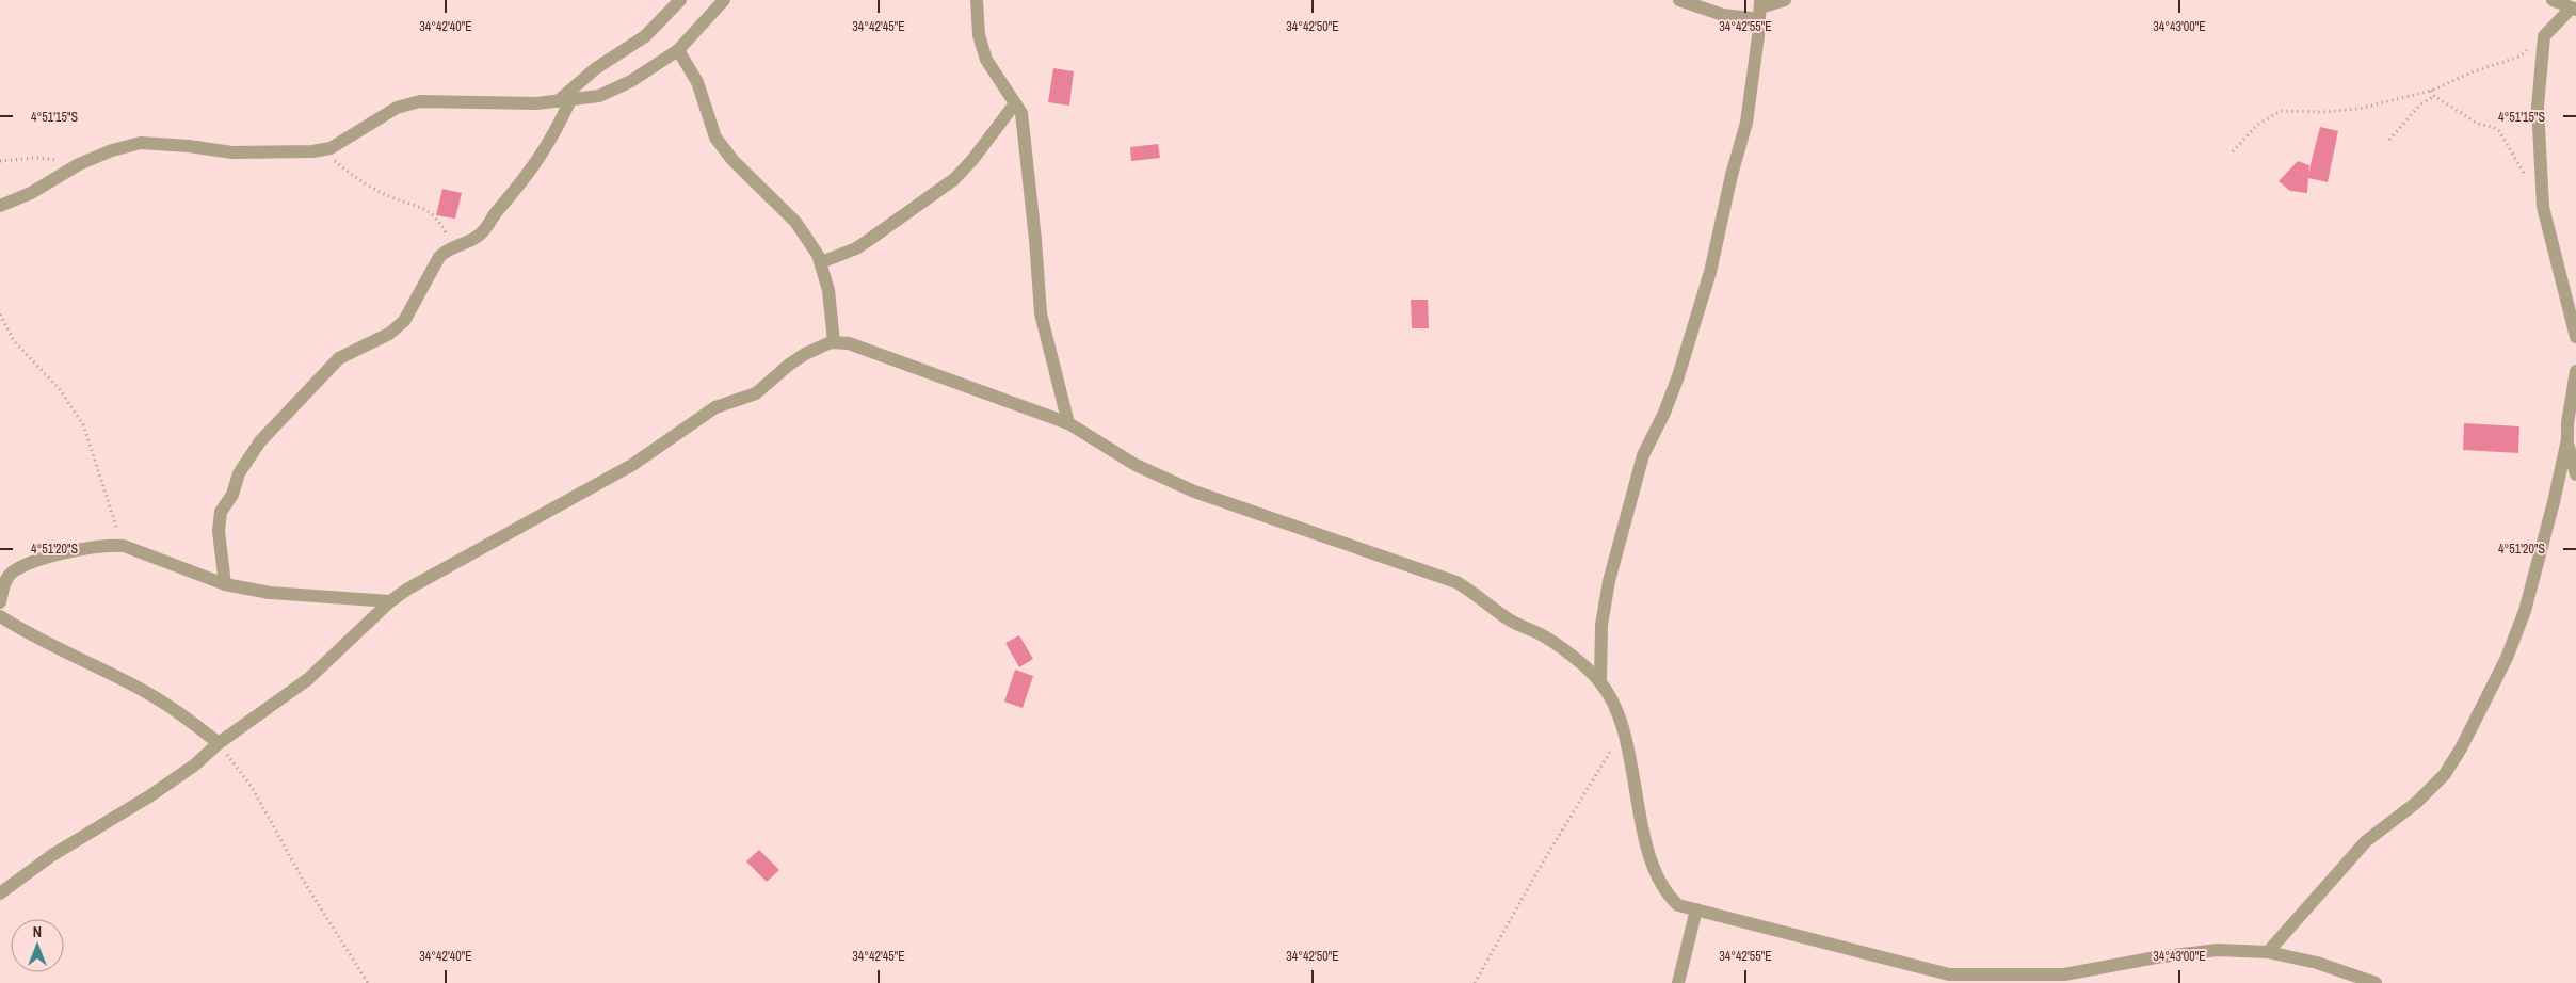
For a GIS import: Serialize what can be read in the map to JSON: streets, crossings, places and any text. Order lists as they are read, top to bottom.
{
  "north": "top",
  "coordinates": [
    "34°42'40\"E",
    "34°42'45\"E",
    "34°42'50\"E",
    "34°42'55\"E",
    "34°43'00\"E",
    "4°51'15\"S",
    "4°51'20\"S"
  ]
}
